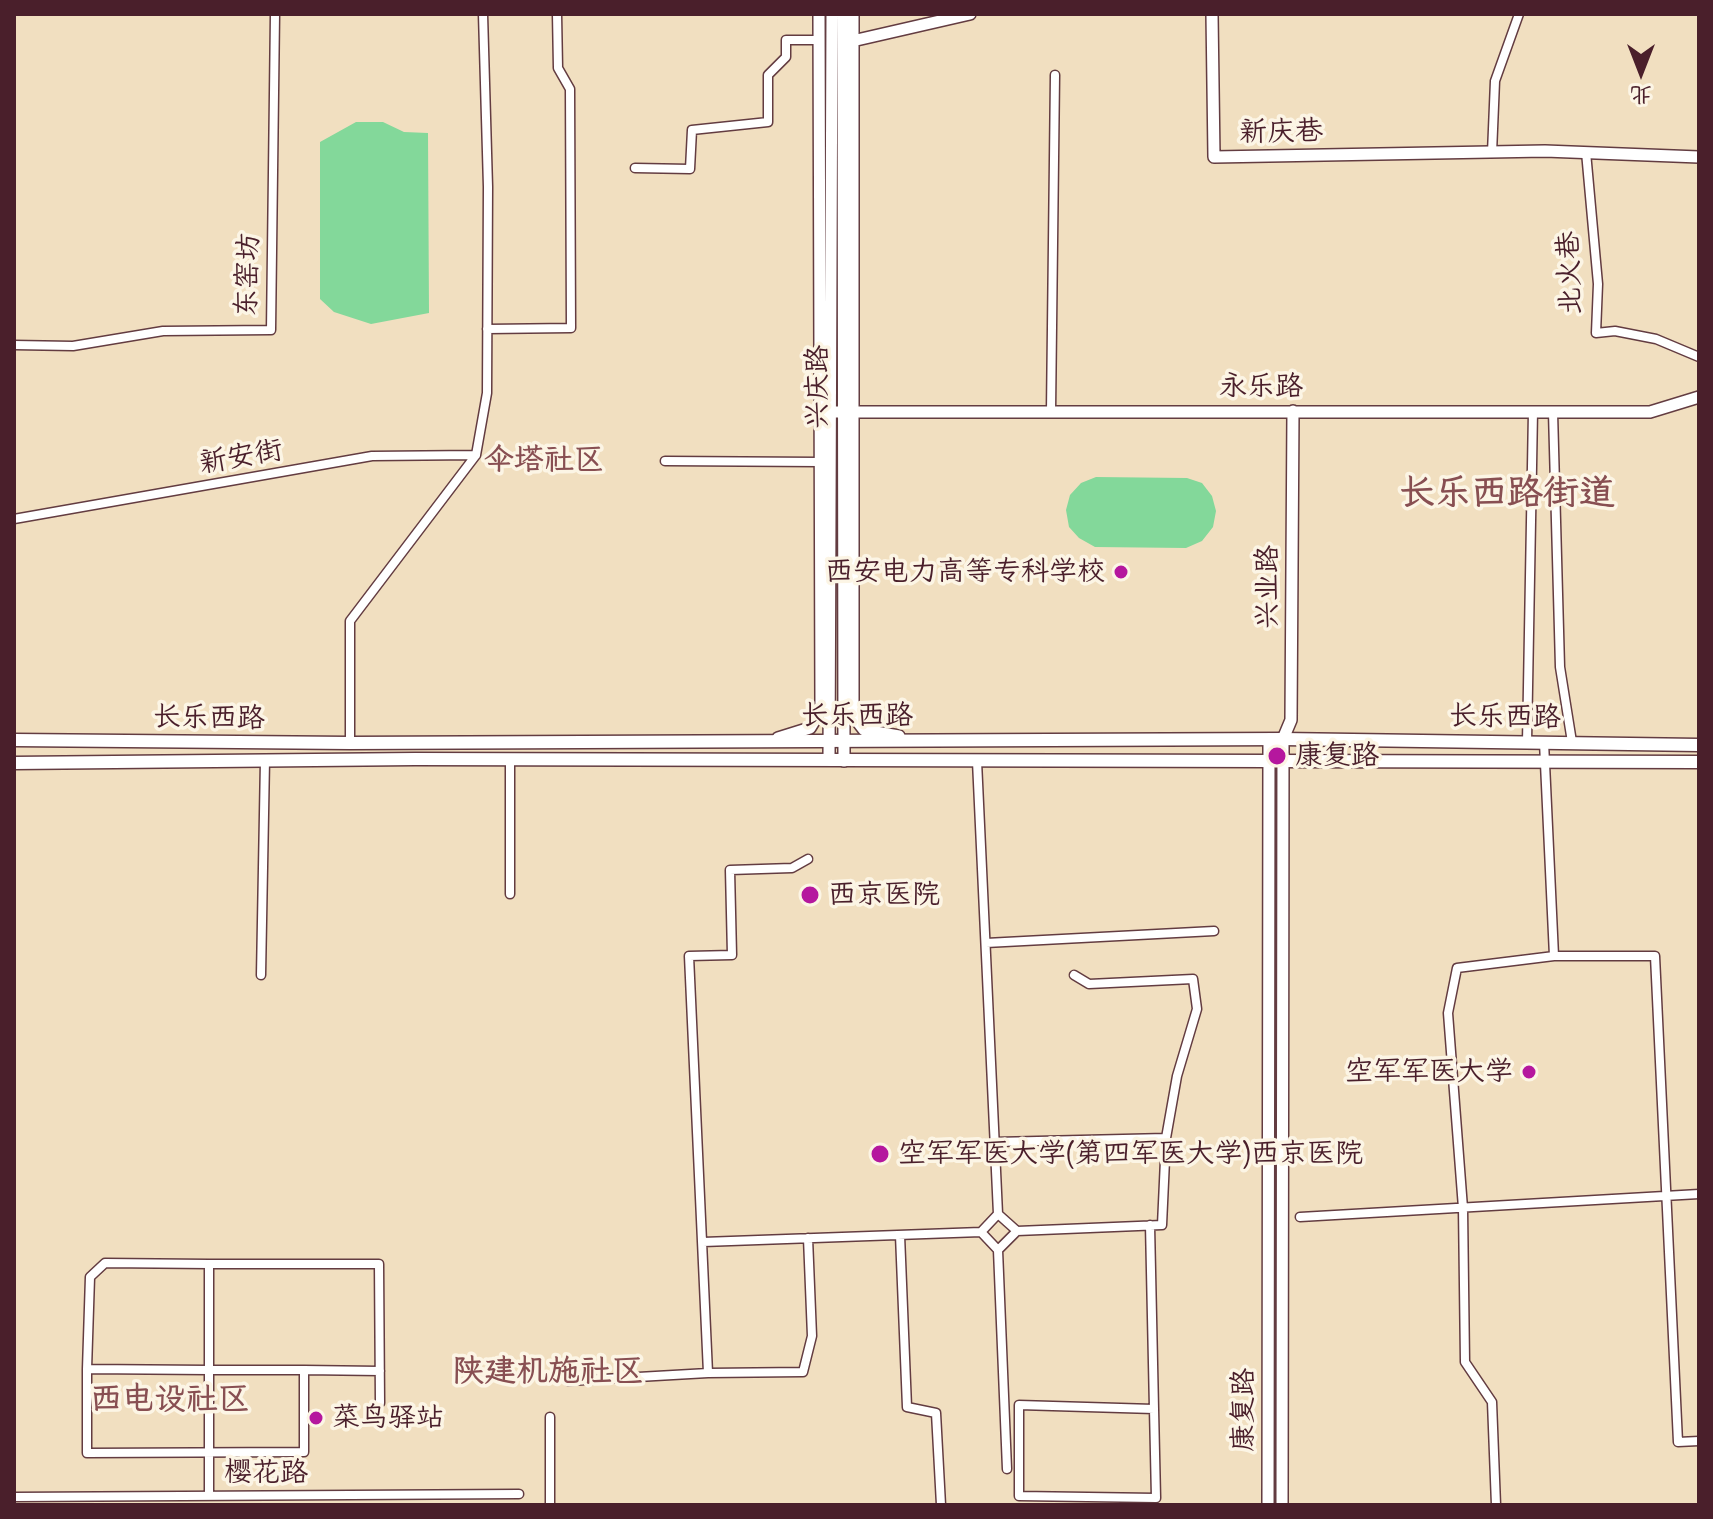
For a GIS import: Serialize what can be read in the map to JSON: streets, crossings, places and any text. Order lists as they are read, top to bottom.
{
  "streets": {
    "main road": ["长乐西路"],
    "street": [
      "新庆巷",
      "北火巷",
      "东窑坊",
      "兴庆路",
      "永乐路",
      "新安街",
      "兴业路",
      "康复路",
      "樱花路"
    ]
  },
  "crossings": [
    ["兴庆路", "永乐路"],
    ["兴庆路", "长乐西路"],
    ["永乐路", "兴业路"],
    ["兴业路", "长乐西路"],
    ["兴业路", "康复路"],
    ["长乐西路", "康复路"]
  ],
  "districts": [
    "伞塔社区",
    "长乐西路街道",
    "陕建机施社区",
    "西电设社区"
  ],
  "places": [
    "西安电力高等专科学校",
    "康复路",
    "西京医院",
    "空军军医大学",
    "空军军医大学(第四军医大学)西京医院",
    "菜鸟驿站"
  ],
  "north": "bottom"
}
